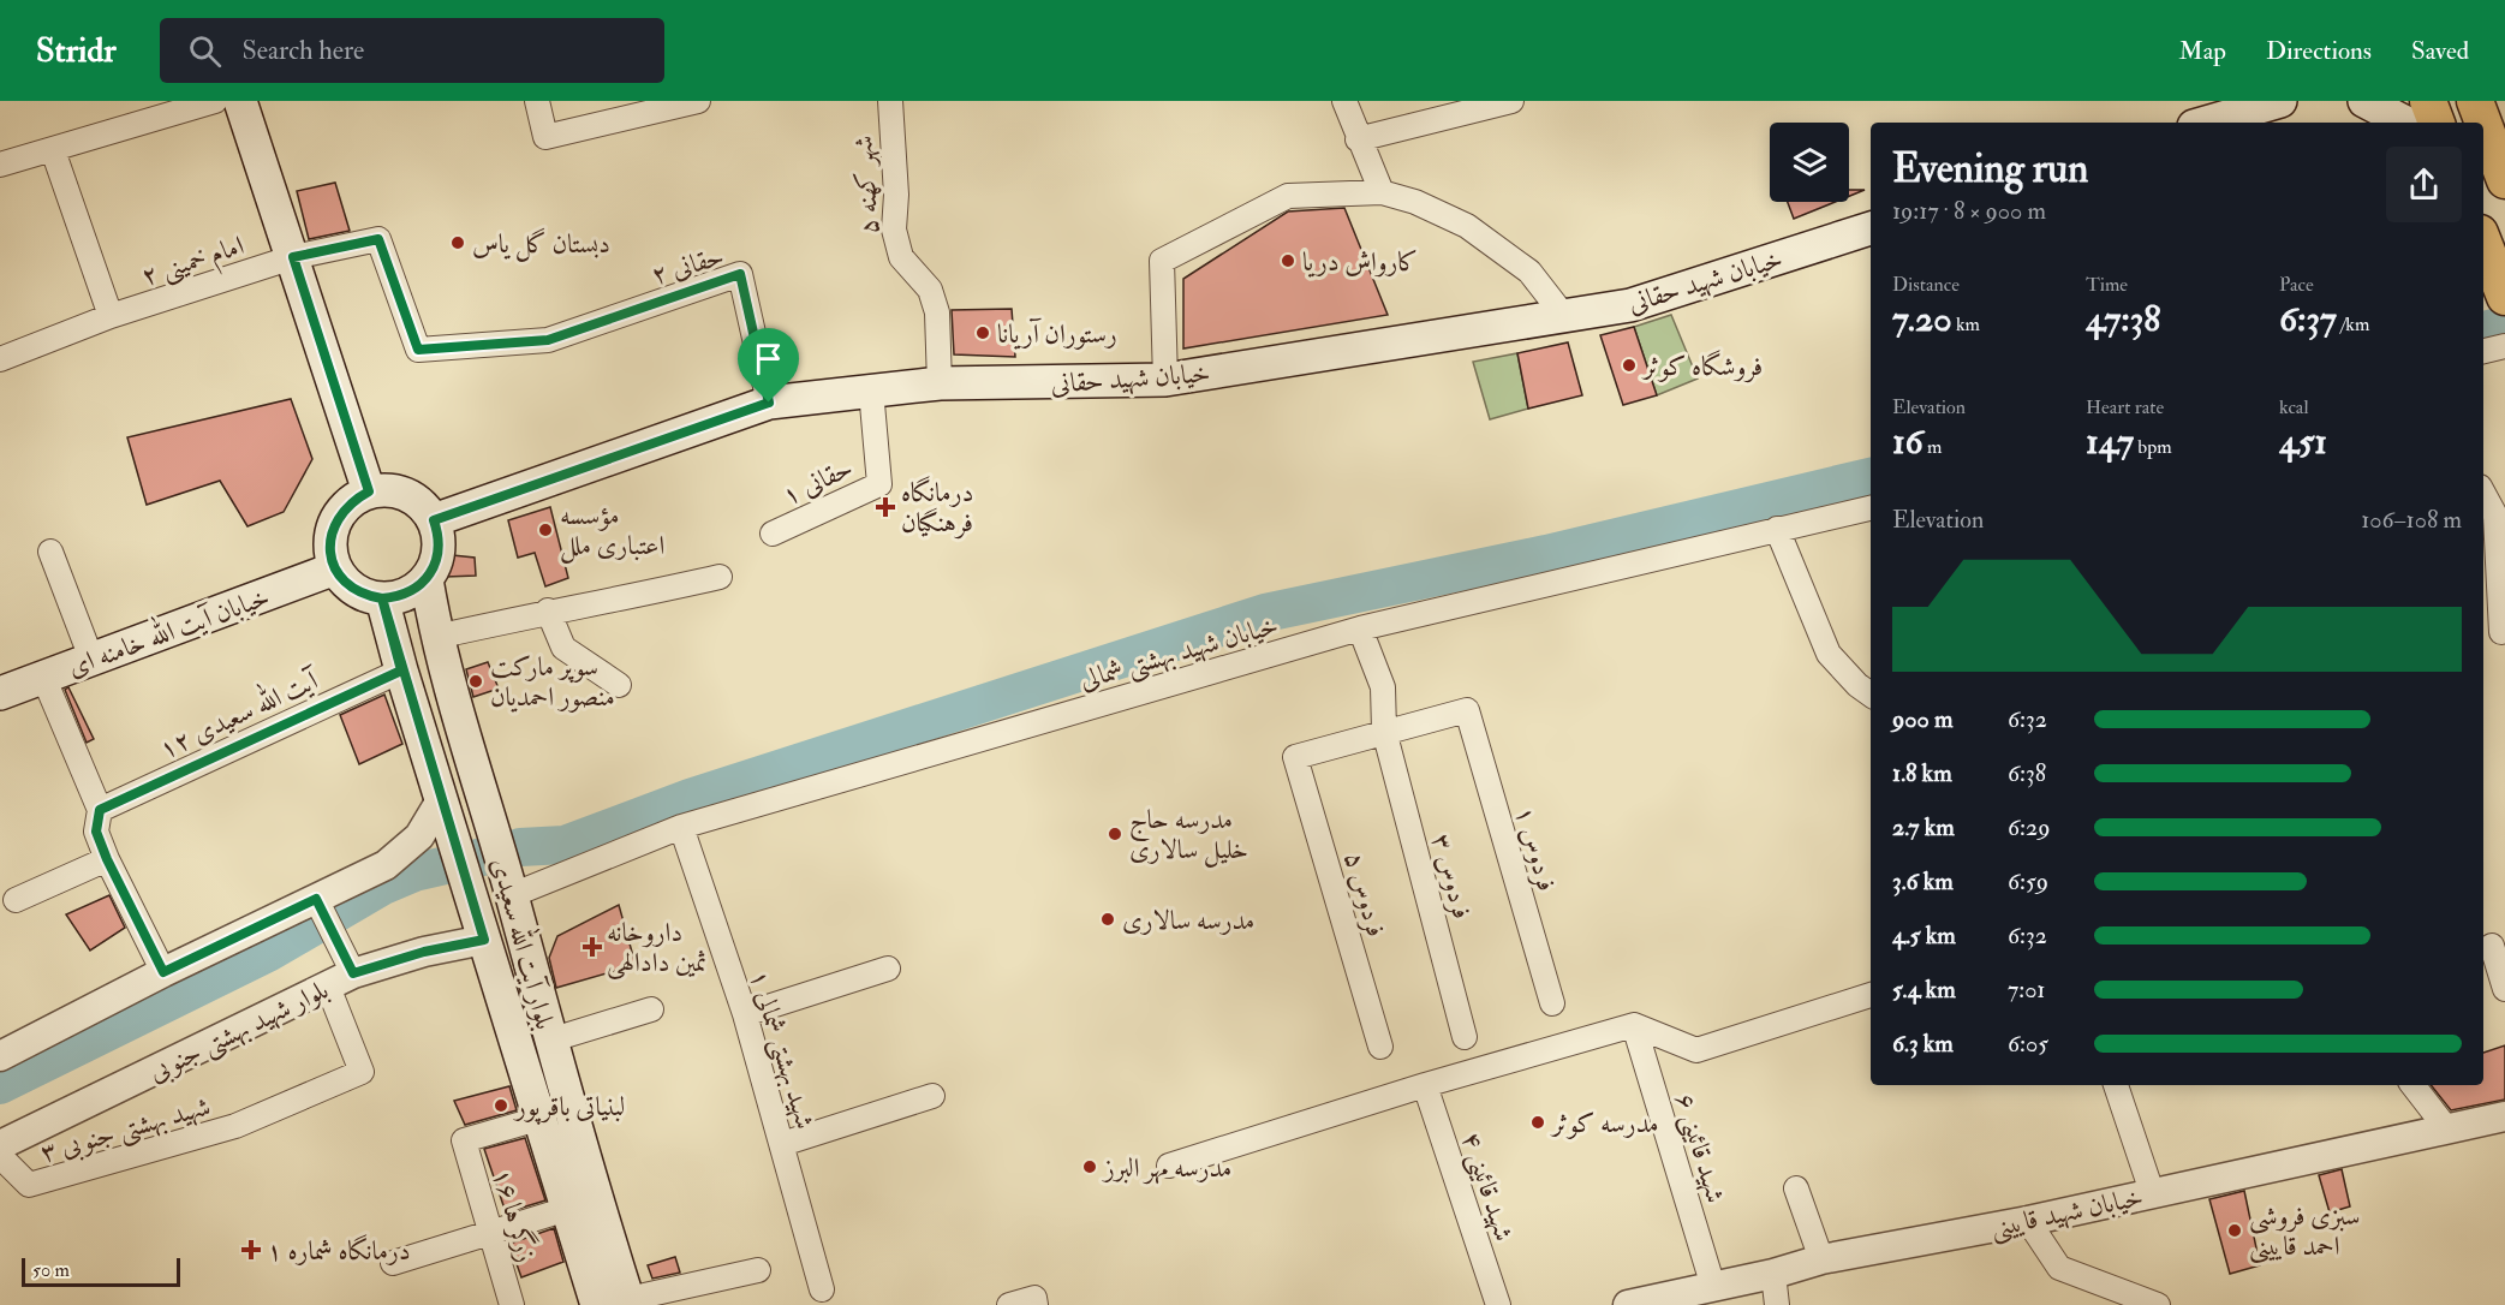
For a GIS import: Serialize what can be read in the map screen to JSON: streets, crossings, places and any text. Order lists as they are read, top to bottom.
{
  "streets": {
    "main road": ["خیابان شهید حقانی", "خیابان آیت الله خامنه ای", "بلوار آیت الله سعیدی"],
    "street": [
      "شهر کهنه ۵",
      "امام خمینی ۲",
      "حقانی ۲",
      "حقانی ۱",
      "خیابان شهید بهشتی شمالی",
      "آیت الله سعیدی ۱۲",
      "فردوس ۱",
      "فردوس ۳",
      "فردوس ۵",
      "بلوار شهید بهشتی جنوبی",
      "شهید بهشتی شمالی ۱",
      "شهید بهشتی جنوبی ۳",
      "شهید قائینی ۶",
      "شهید قائینی ۴",
      "خیابان شهید قایینی",
      "زرگر ها ۱۶"
    ]
  },
  "crossings": [
    ["شهر کهنه ۵", "خیابان شهید حقانی"],
    ["امام خمینی ۲", "حقانی ۲"],
    ["حقانی ۲", "خیابان شهید حقانی"],
    ["خیابان شهید حقانی", "حقانی ۱"],
    ["خیابان شهید حقانی", "خیابان آیت الله خامنه ای"],
    ["خیابان شهید حقانی", "بلوار آیت الله سعیدی"],
    ["خیابان آیت الله خامنه ای", "بلوار آیت الله سعیدی"],
    ["خیابان شهید بهشتی شمالی", "فردوس ۳"],
    ["خیابان شهید بهشتی شمالی", "بلوار آیت الله سعیدی"],
    ["خیابان شهید بهشتی شمالی", "شهید بهشتی شمالی ۱"],
    ["آیت الله سعیدی ۱۲", "بلوار آیت الله سعیدی"],
    ["فردوس ۱", "فردوس ۳"],
    ["فردوس ۱", "فردوس ۵"],
    ["فردوس ۳", "فردوس ۵"],
    ["بلوار آیت الله سعیدی", "بلوار شهید بهشتی جنوبی"],
    ["بلوار آیت الله سعیدی", "زرگر ها ۱۶"],
    ["بلوار شهید بهشتی جنوبی", "شهید بهشتی جنوبی ۳"],
    ["شهید قائینی ۶", "خیابان شهید قایینی"]
  ],
  "places": {
    "other": [
      "دبستان گل یاس",
      "کارواش دریا",
      "رستوران آریانا",
      "فروشگاه کوثر",
      "مؤسسه اعتباری ملل",
      "سوپر مارکت منصور احمدیان",
      "مدرسه حاج خلیل سالاری",
      "مدرسه سالاری",
      "لبنیاتی باقرپور",
      "مدرسه کوثر",
      "مدرسه مهر البرز",
      "سبزی فروشی احمد قایینی"
    ],
    "health": ["درمانگاه فرهنگیان", "داروخانه ثمین دادالهی", "درمانگاه شماره ۱"]
  },
  "scale_bar": "50 m",
  "page": {
    "header": "Stridr",
    "search": "Search here",
    "nav": ["Map", "Directions", "Saved"],
    "heading": ["Evening run", "19:17 · 8 × 900 m"],
    "stats": [
      ["Distance", "7.20 km"],
      ["Time", "47:38"],
      ["Pace", "6:37 /km"],
      ["Elevation", "16 m"],
      ["Heart rate", "147 bpm"],
      ["kcal", "451"]
    ],
    "chart": ["Elevation", "106–108 m"],
    "list": [
      {
        "name": "900 m",
        "note": "6:32"
      },
      {
        "name": "1.8 km",
        "note": "6:38"
      },
      {
        "name": "2.7 km",
        "note": "6:29"
      },
      {
        "name": "3.6 km",
        "note": "6:59"
      },
      {
        "name": "4.5 km",
        "note": "6:32"
      },
      {
        "name": "5.4 km",
        "note": "7:01"
      },
      {
        "name": "6.3 km",
        "note": "6:05"
      }
    ],
    "scale": "50 m"
  }
}
